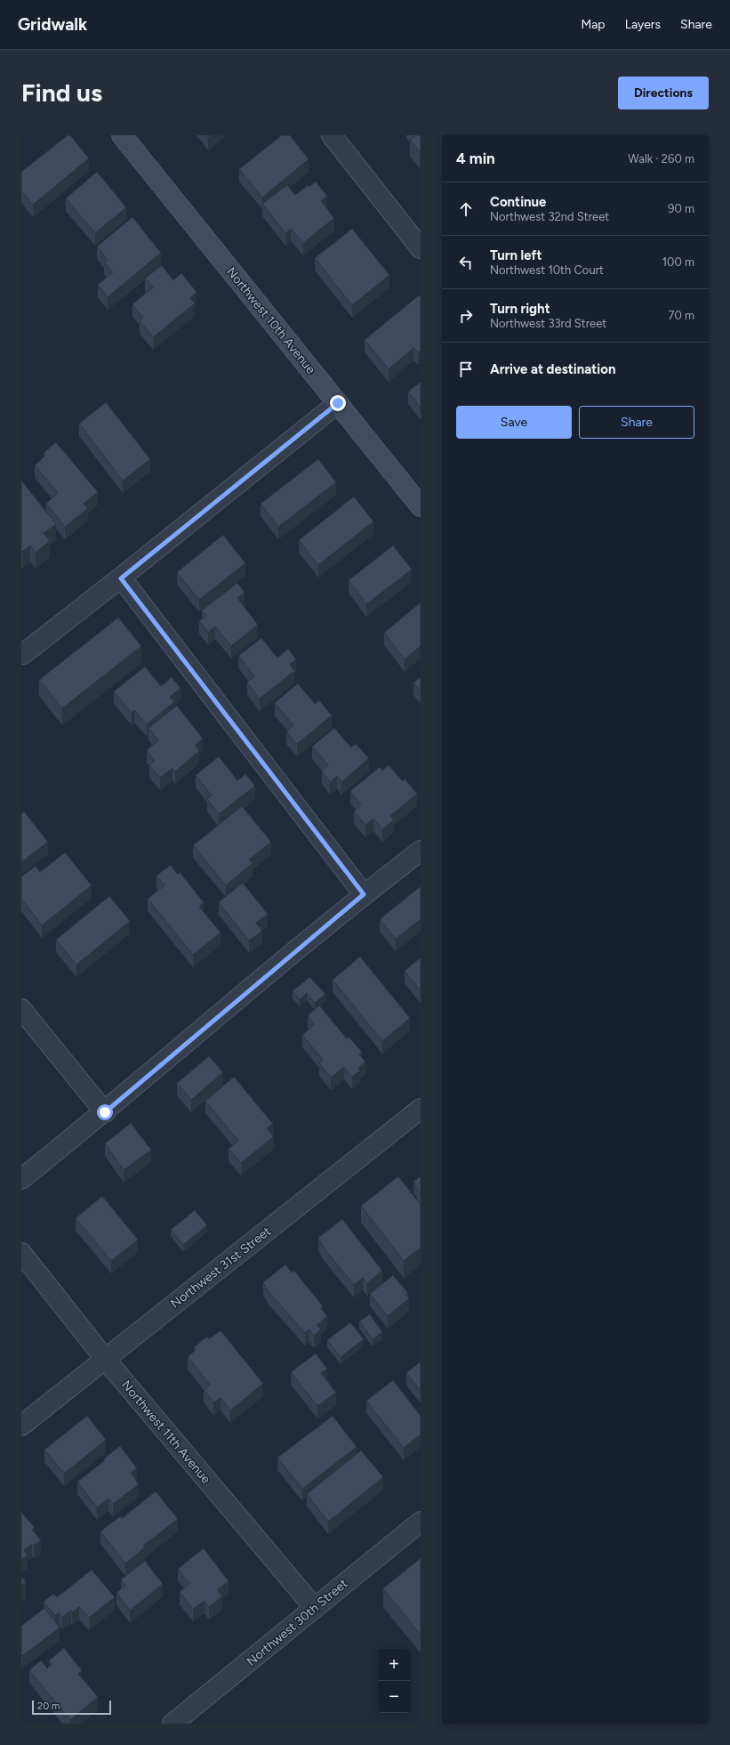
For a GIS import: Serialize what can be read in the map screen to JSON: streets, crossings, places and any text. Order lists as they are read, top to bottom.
{
  "streets": {
    "street": [
      "Northwest 10th Avenue",
      "Northwest 31st Street",
      "Northwest 11th Avenue",
      "Northwest 30th Street"
    ]
  },
  "crossings": [
    ["Northwest 31st Street", "Northwest 11th Avenue"],
    ["Northwest 11th Avenue", "Northwest 30th Street"]
  ],
  "scale_bar": "20 m",
  "page": {
    "header": "Gridwalk",
    "nav": ["Map", "Layers", "Share"],
    "buttons": [
      "Directions",
      ["Save", "Share"]
    ],
    "title": "Find us",
    "heading": ["4 min", "Walk · 260 m"],
    "list": [
      ["Continue", "Northwest 32nd Street", "90 m"],
      ["Turn left", "Northwest 10th Court", "100 m"],
      ["Turn right", "Northwest 33rd Street", "70 m"],
      "Arrive at destination"
    ],
    "map_buttons": ["+", "−"],
    "scale": "20 m"
  }
}
